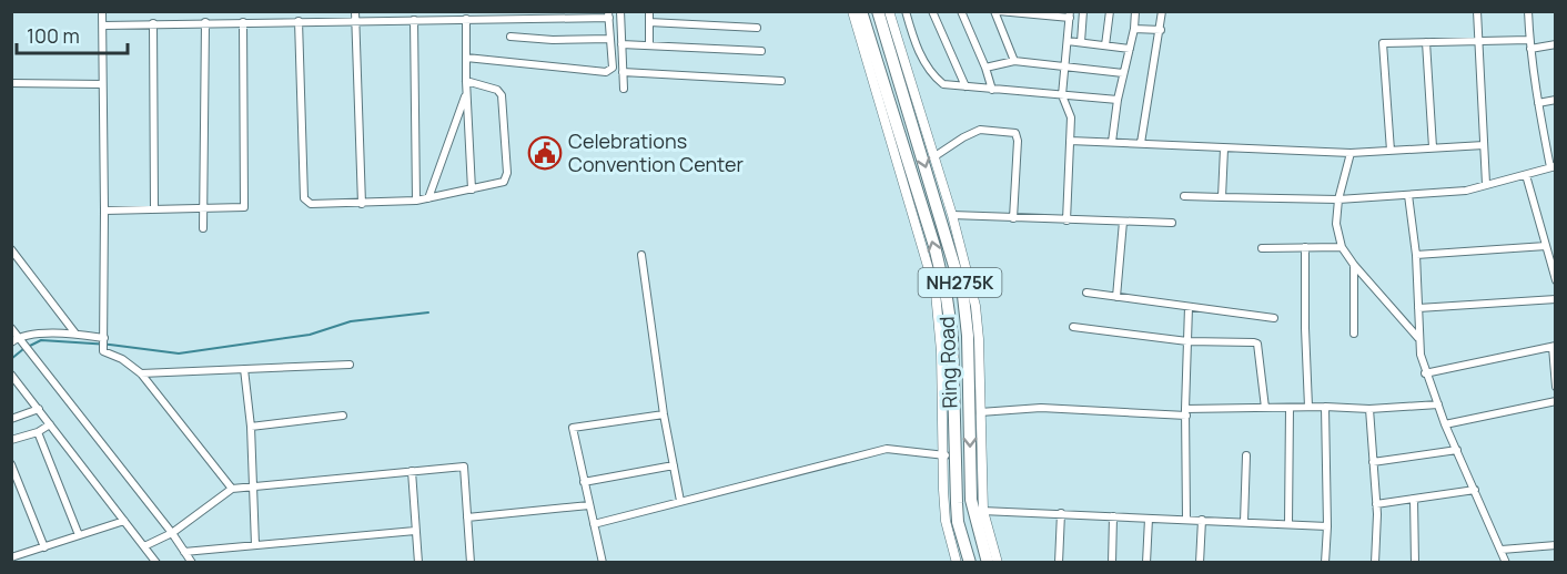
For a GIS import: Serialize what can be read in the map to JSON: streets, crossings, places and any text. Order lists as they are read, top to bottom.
{
  "streets": {
    "highway": ["NH275K", "Ring Road"]
  },
  "places": {
    "public building": ["Celebrations Convention Center"]
  },
  "scale_bar": "100 m"
}
